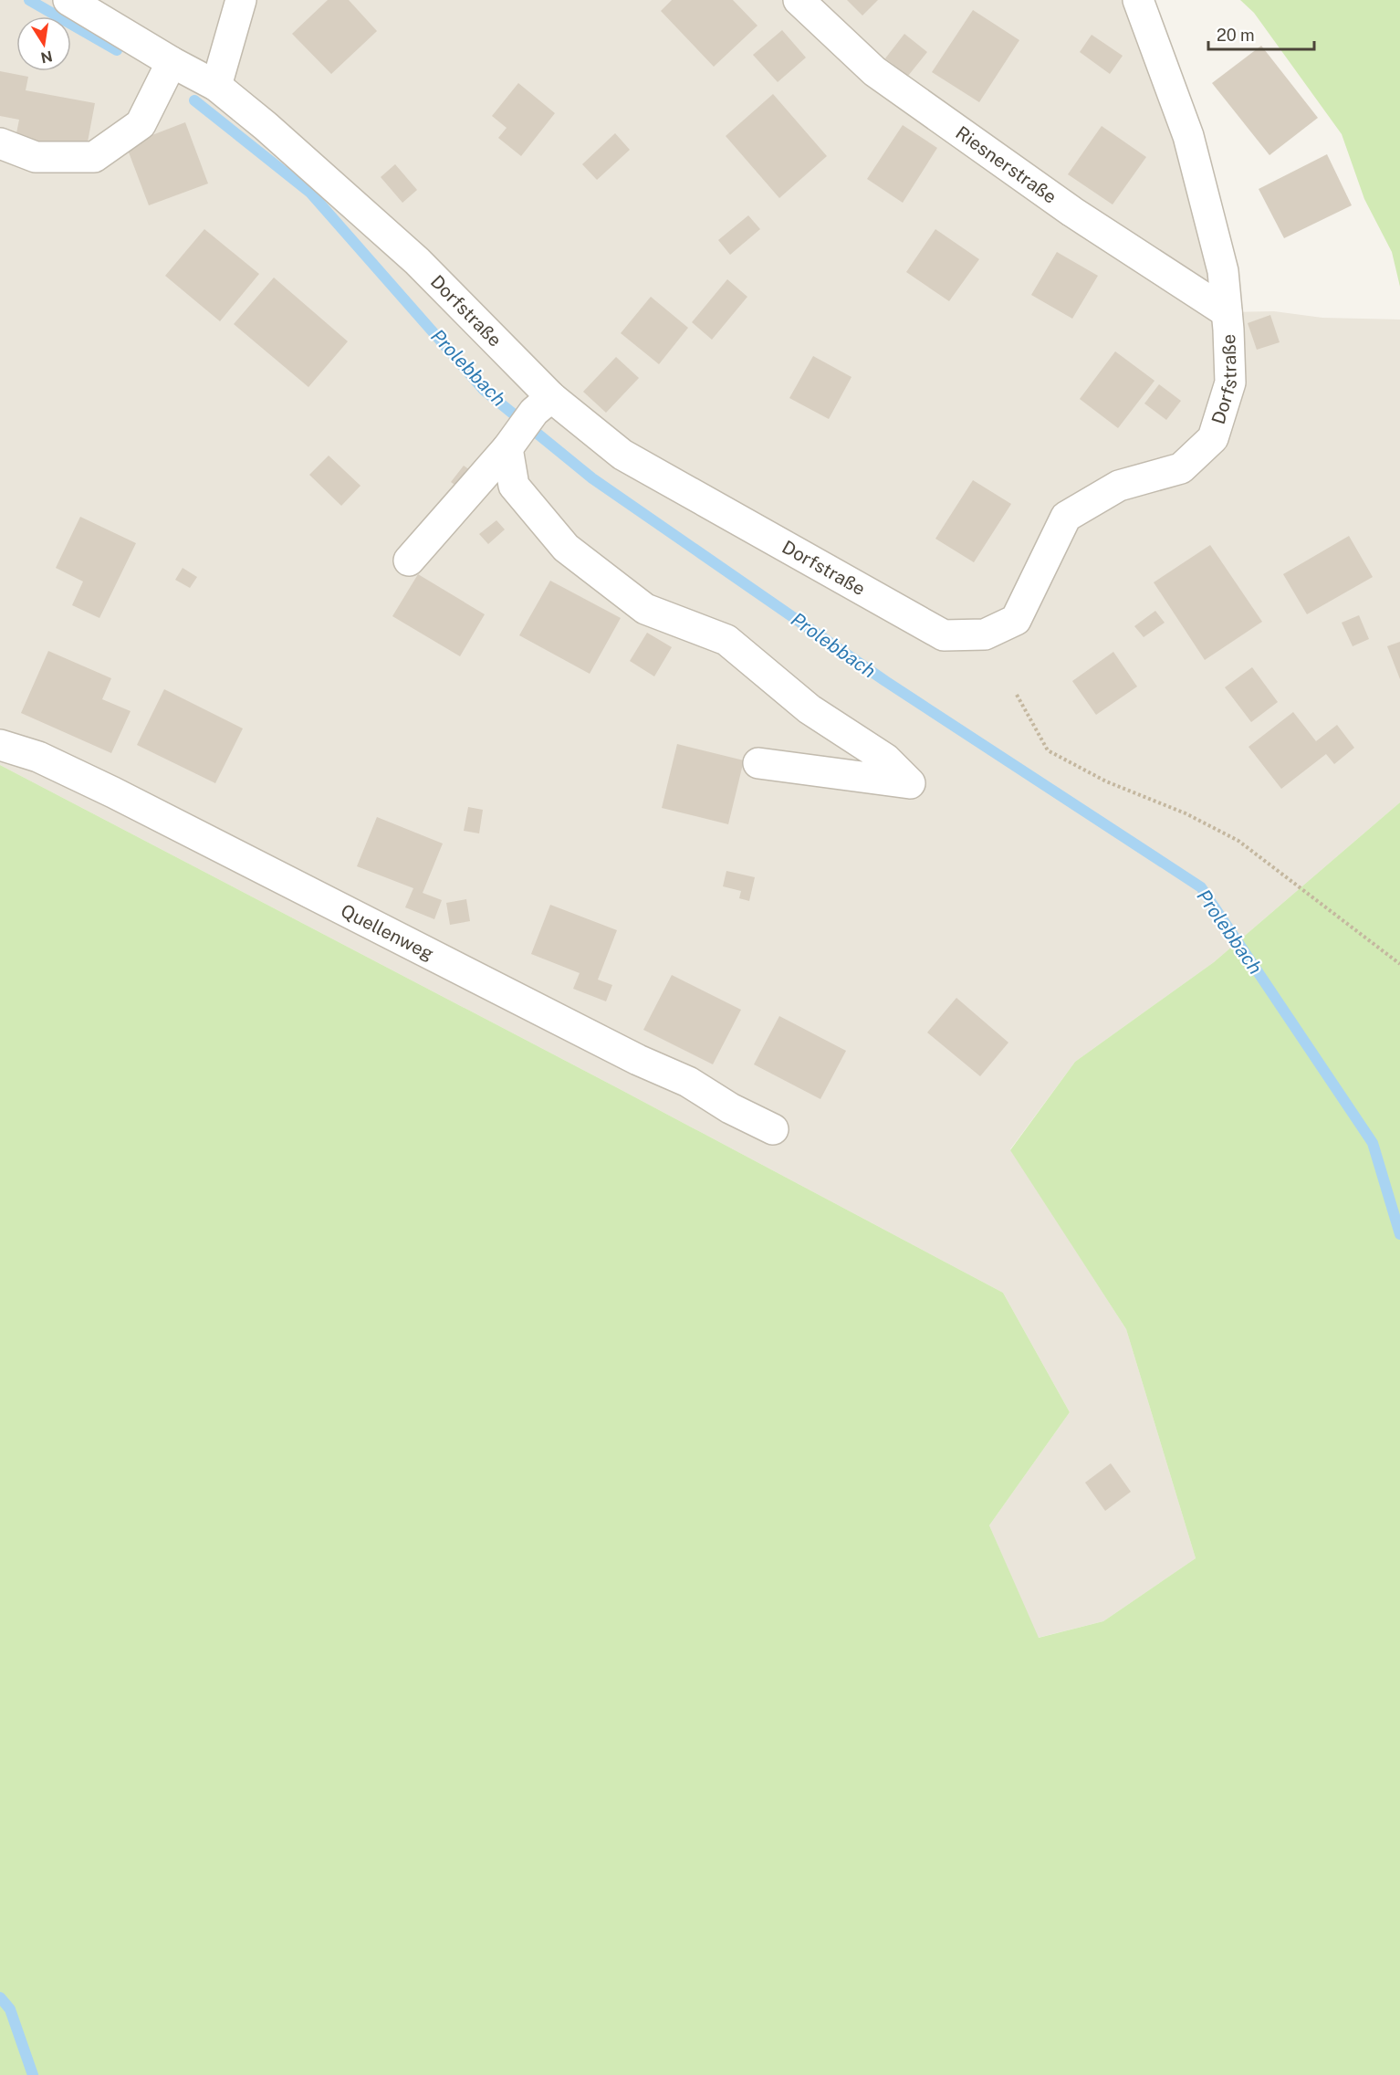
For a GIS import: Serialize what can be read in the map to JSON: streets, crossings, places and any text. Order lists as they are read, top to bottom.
{
  "streets": {
    "street": ["Riesnerstraße", "Dorfstraße", "Quellenweg"]
  },
  "crossings": [
    ["Riesnerstraße", "Dorfstraße"]
  ],
  "water": ["Prolebbach"],
  "scale_bar": "20 m",
  "north": "bottom"
}
